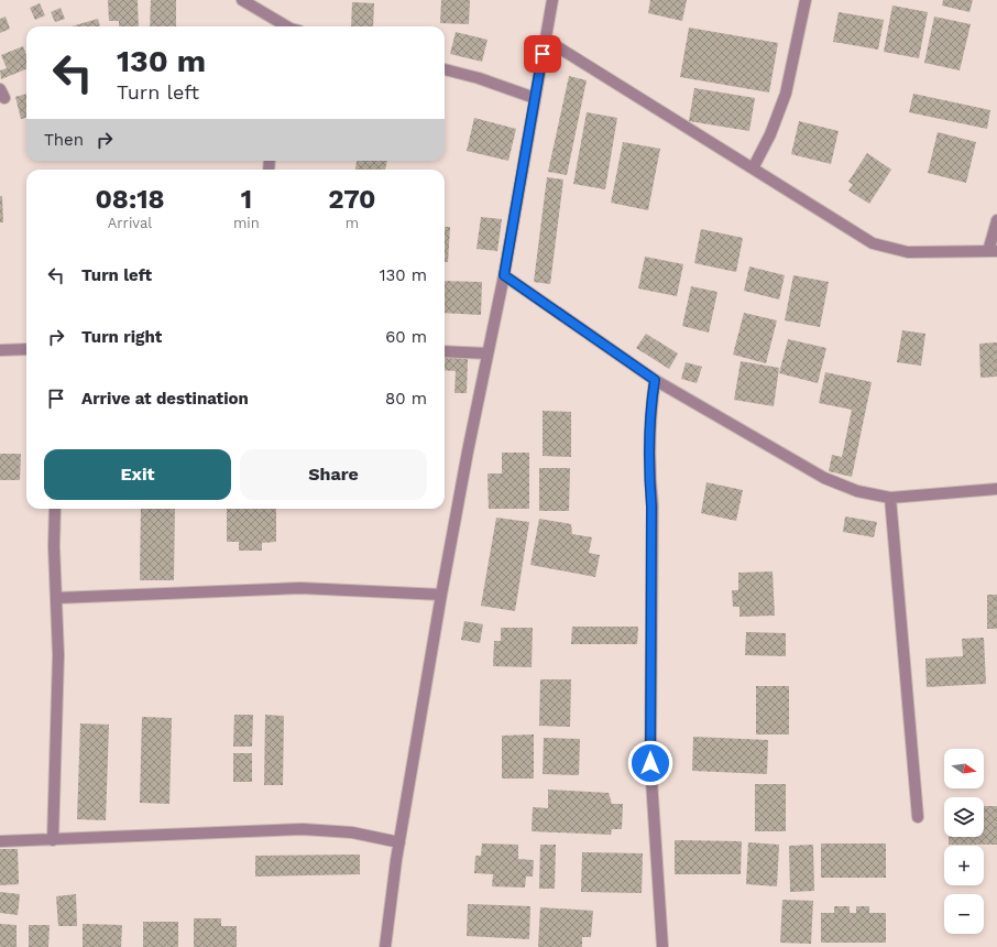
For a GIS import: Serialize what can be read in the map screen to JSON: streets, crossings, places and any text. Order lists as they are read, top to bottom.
{
  "north": "right",
  "page": {
    "turn": ["130 m", "Turn left"],
    "then": "Then",
    "eta": [
      "08:18",
      "Arrival",
      "1",
      "min",
      "270",
      "m"
    ],
    "list": [
      {
        "name": "Turn left",
        "value": "130 m"
      },
      {
        "name": "Turn right",
        "value": "60 m"
      },
      {
        "name": "Arrive at destination",
        "value": "80 m"
      }
    ],
    "buttons": ["Exit", "Share"],
    "map_buttons": ["+", "−"]
  }
}
